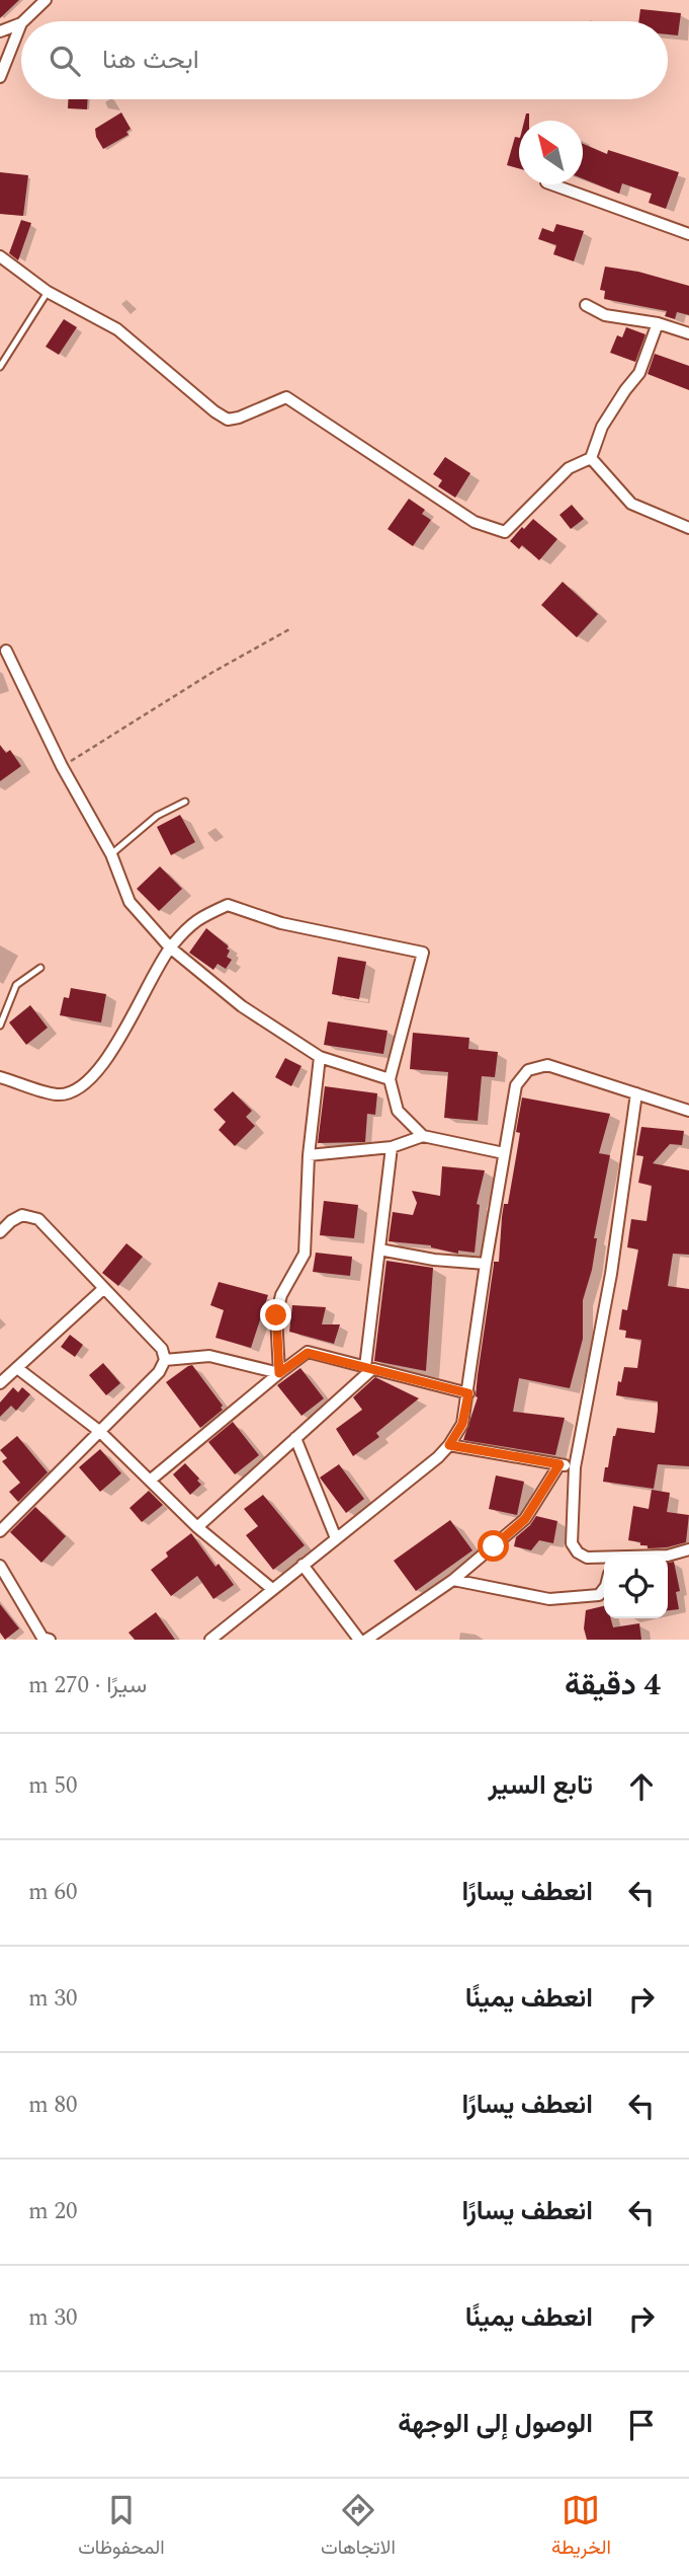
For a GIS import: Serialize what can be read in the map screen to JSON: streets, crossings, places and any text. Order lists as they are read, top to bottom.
{
  "north": "top left",
  "page": {
    "search": "ابحث هنا",
    "heading": ["4 دقيقة", "سيرًا · 270 m"],
    "list": [
      ["تابع السير", "50 m"],
      ["انعطف يسارًا", "60 m"],
      ["انعطف يمينًا", "30 m"],
      ["انعطف يسارًا", "80 m"],
      ["انعطف يسارًا", "20 m"],
      ["انعطف يمينًا", "30 m"],
      "الوصول إلى الوجهة"
    ],
    "nav": ["الخريطة", "الاتجاهات", "المحفوظات"]
  }
}
